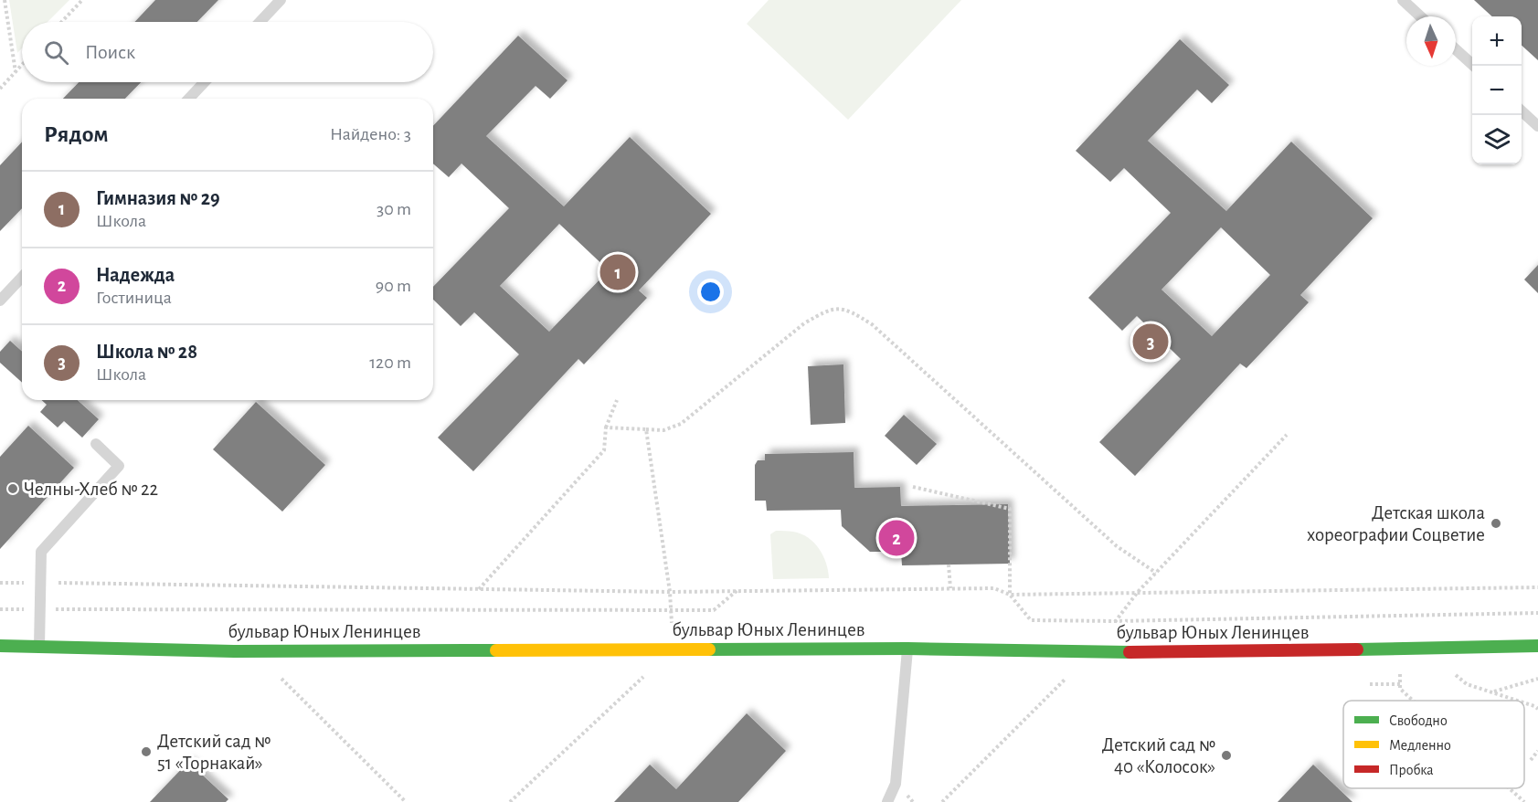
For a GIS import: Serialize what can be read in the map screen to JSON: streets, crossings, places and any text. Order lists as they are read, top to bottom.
{
  "streets": {
    "street": ["бульвар Юных Ленинцев"]
  },
  "places": [
    "Челны-Хлеб № 22",
    "Детская школа хореографии Соцветие",
    "Детский сад № 51 «Торнакай»",
    "Детский сад № 40 «Колосок»"
  ],
  "legend": ["Свободно", "Медленно", "Пробка"],
  "north": "bottom",
  "page": {
    "map_buttons": ["+", "−"],
    "search": "Поиск",
    "heading": ["Рядом", "Найдено: 3"],
    "list": [
      {
        "mark": "1",
        "name": "Гимназия № 29",
        "note": "Школа",
        "value": "30 m"
      },
      {
        "mark": "2",
        "name": "Надежда",
        "note": "Гостиница",
        "value": "90 m"
      },
      {
        "mark": "3",
        "name": "Школа № 28",
        "note": "Школа",
        "value": "120 m"
      }
    ],
    "pins": ["1", "3", "2"]
  }
}
